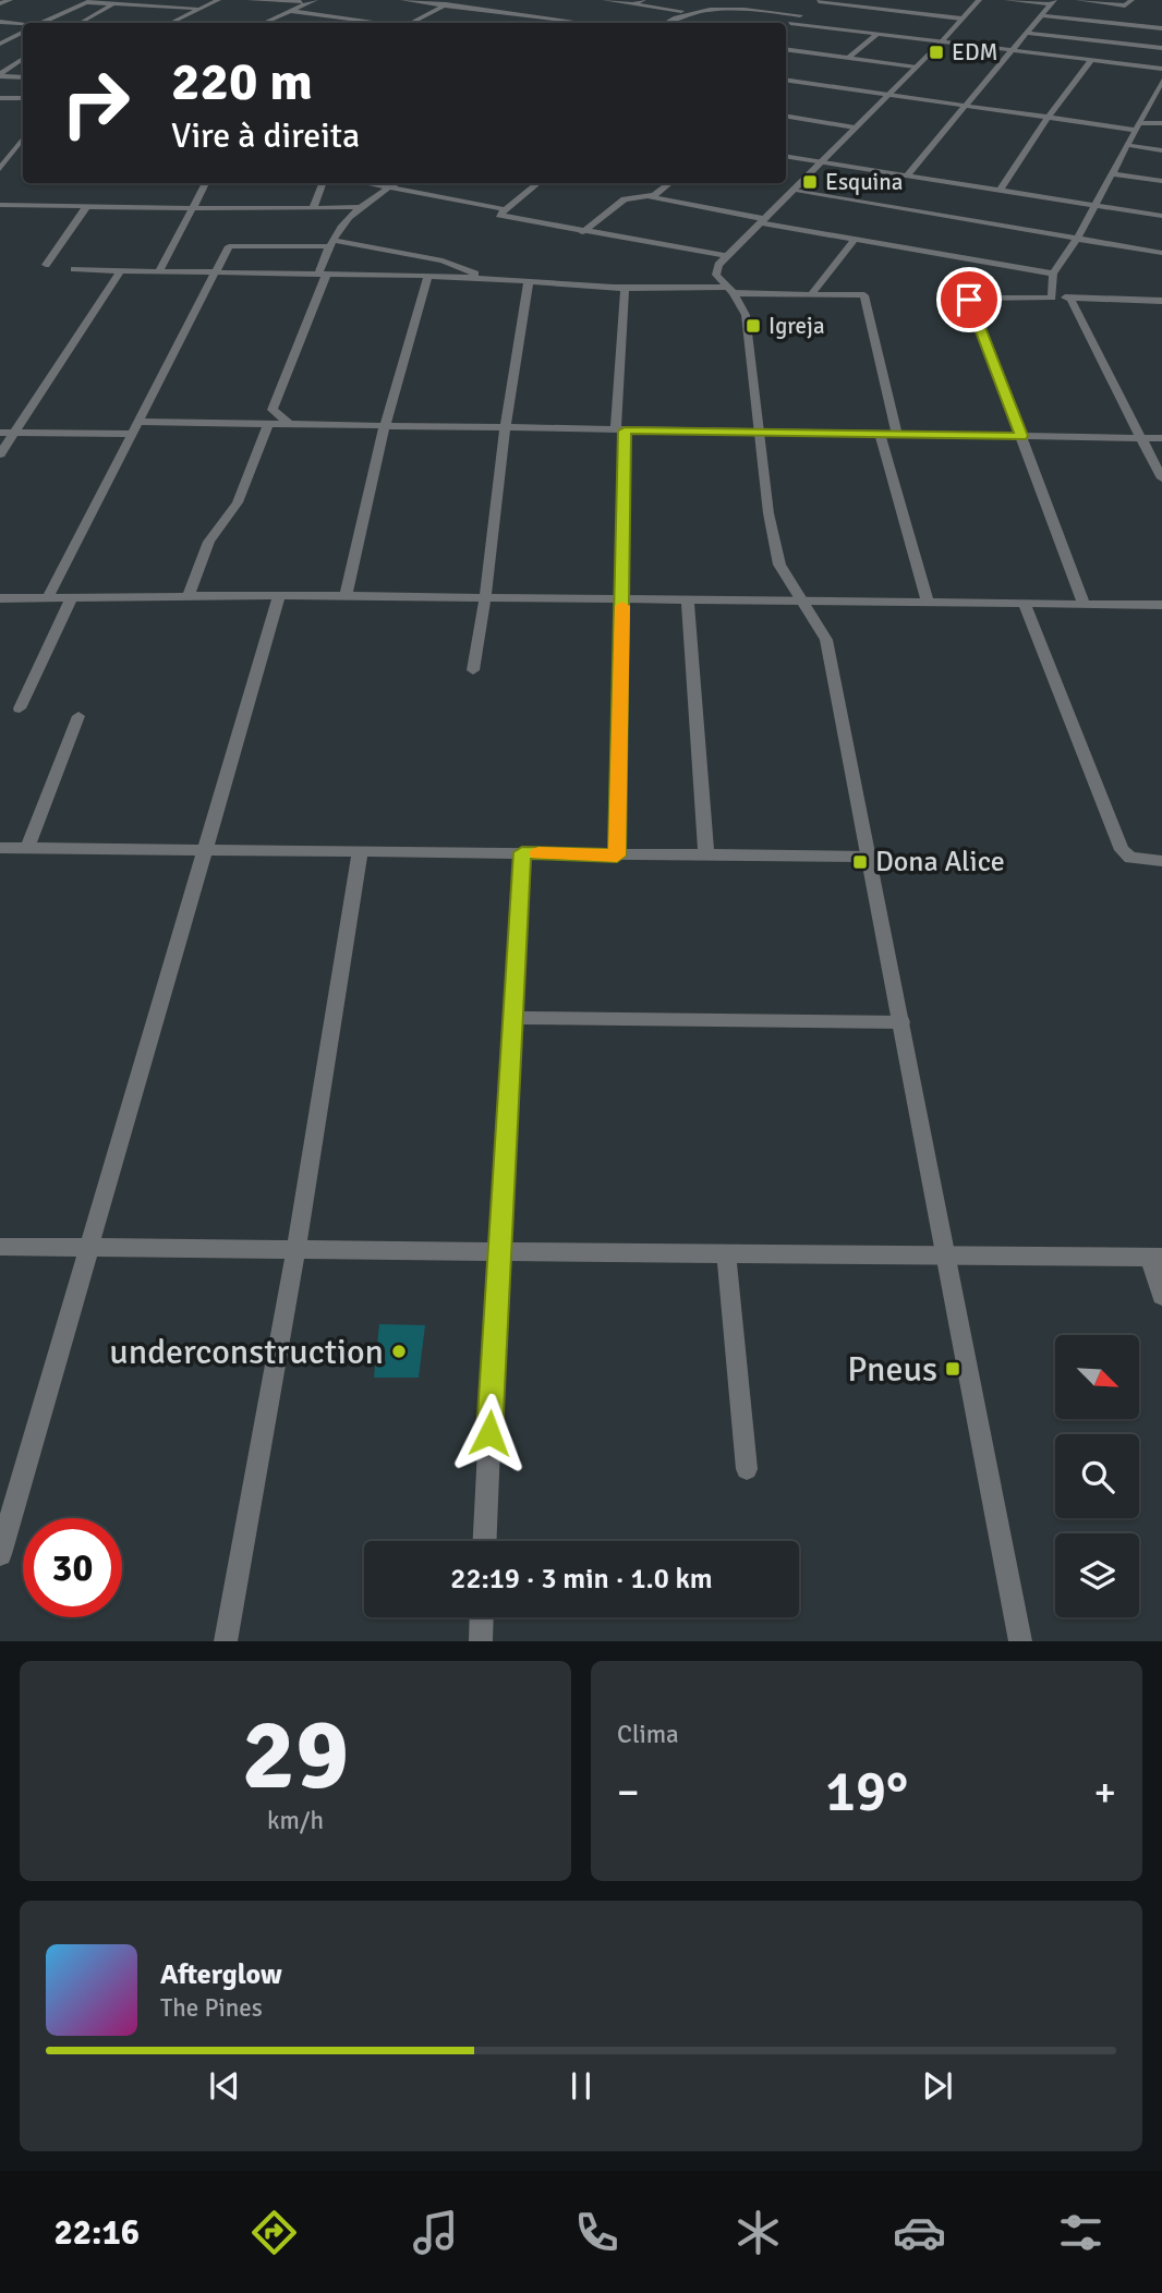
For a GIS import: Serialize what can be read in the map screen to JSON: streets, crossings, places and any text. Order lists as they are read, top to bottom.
{
  "places": {
    "transit": [
      "EDM",
      "Esquina",
      "Igreja",
      "Dona Alice",
      "Pneus"
    ],
    "other": ["underconstruction"]
  },
  "north": "bottom right",
  "page": {
    "turn": ["220 m", "Vire à direita"],
    "limit": "30",
    "trip": "22:19 · 3 min · 1.0 km",
    "tile": [
      ["29", "km/h"],
      "Clima"
    ],
    "heat": ["−", "19°", "+"],
    "song": ["Afterglow", "The Pines"],
    "tabs": "22:16"
  }
}
